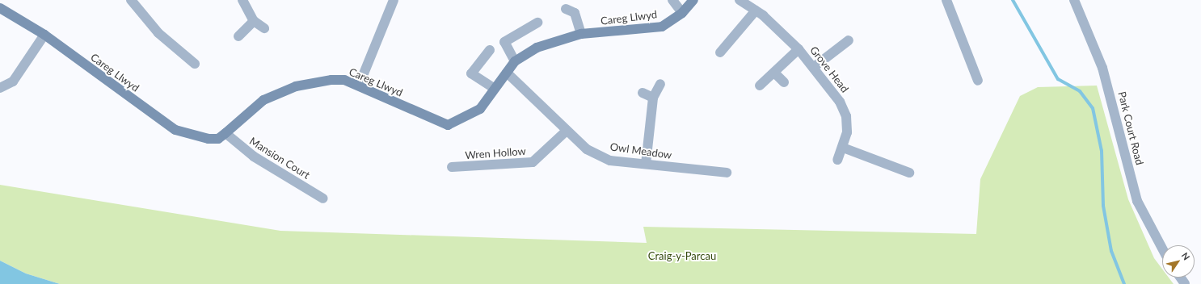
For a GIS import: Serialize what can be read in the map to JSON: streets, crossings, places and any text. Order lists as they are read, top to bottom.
{
  "streets": {
    "street": [
      "Careg Llwyd",
      "Grove Head",
      "Park Court Road",
      "Owl Meadow",
      "Wren Hollow",
      "Mansion Court"
    ]
  },
  "crossings": [
    ["Careg Llwyd", "Owl Meadow"],
    ["Careg Llwyd", "Mansion Court"],
    ["Owl Meadow", "Wren Hollow"]
  ],
  "parks": ["Craig-y-Parcau"],
  "north": "top right"
}
